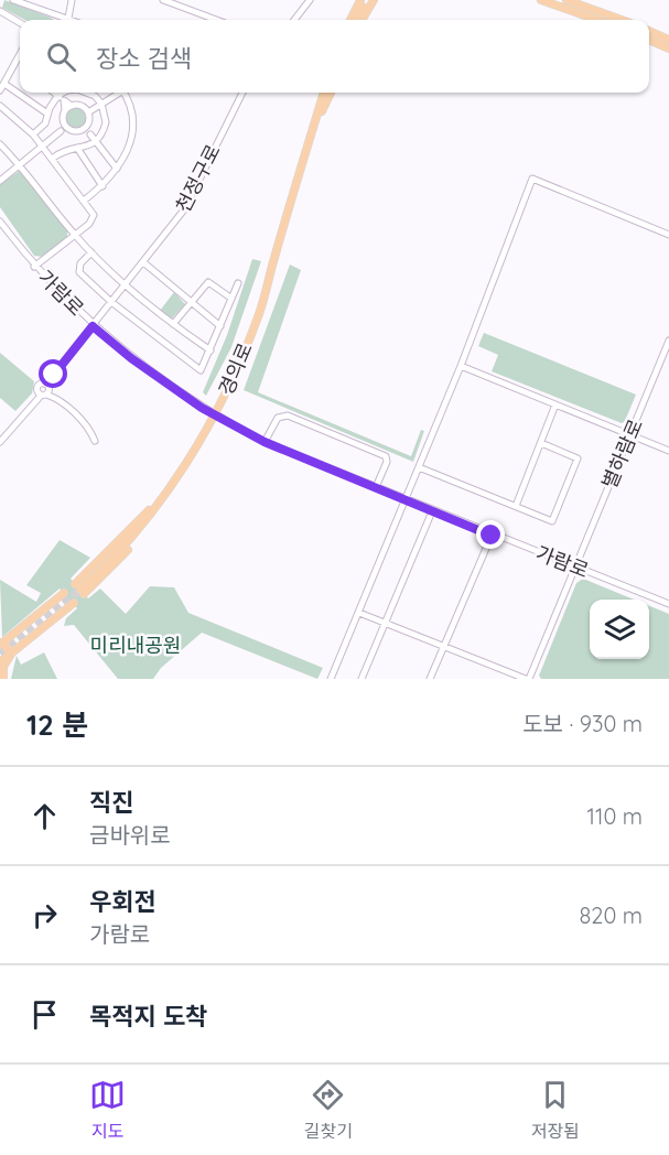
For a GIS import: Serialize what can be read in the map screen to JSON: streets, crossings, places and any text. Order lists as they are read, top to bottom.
{
  "streets": {
    "main road": ["경의로"],
    "street": ["천정구로", "가람로", "별하람로"]
  },
  "crossings": [
    ["천정구로", "가람로"],
    ["가람로", "경의로"],
    ["가람로", "별하람로"]
  ],
  "parks": ["미리내공원"],
  "page": {
    "search": "장소 검색",
    "heading": ["12 분", "도보 · 930 m"],
    "list": [
      ["직진", "금바위로", "110 m"],
      ["우회전", "가람로", "820 m"],
      "목적지 도착"
    ],
    "nav": ["지도", "길찾기", "저장됨"]
  }
}
